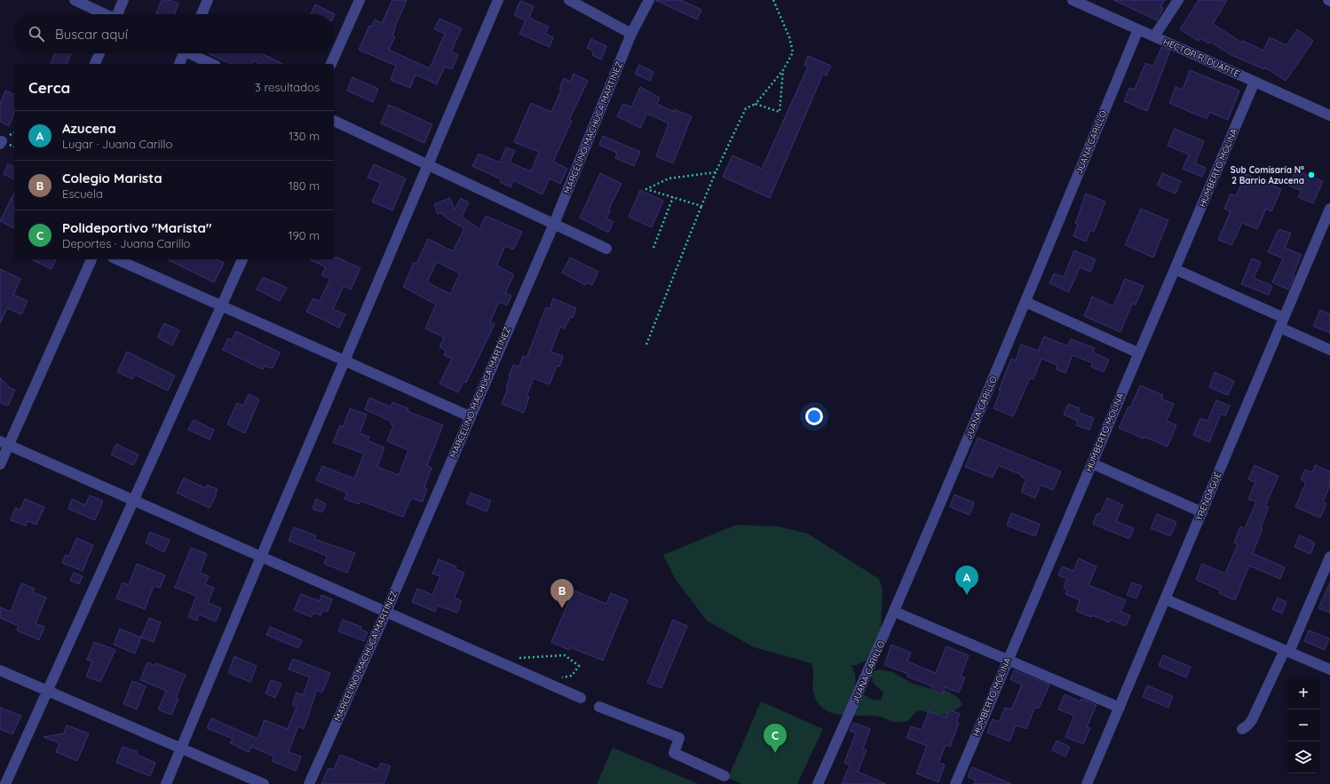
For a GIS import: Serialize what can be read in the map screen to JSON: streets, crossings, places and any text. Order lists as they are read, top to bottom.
{
  "streets": {
    "street": [
      "HECTOR R. DUARTE",
      "MARCELINO MACHUCA MARTÍNEZ",
      "JUANA CARILLO",
      "HUMBERTO MOLINA",
      "YRENDAGÜÉ"
    ]
  },
  "crossings": [
    ["HECTOR R. DUARTE", "JUANA CARILLO"],
    ["HECTOR R. DUARTE", "HUMBERTO MOLINA"]
  ],
  "places": ["Sub Comisaría N° 2 Barrio Azucena"],
  "page": {
    "search": "Buscar aquí",
    "heading": ["Cerca", "3 resultados"],
    "list": [
      {
        "mark": "A",
        "name": "Azucena",
        "note": "Lugar · Juana Carillo",
        "value": "130 m"
      },
      {
        "mark": "B",
        "name": "Colegio Marista",
        "note": "Escuela",
        "value": "180 m"
      },
      {
        "mark": "C",
        "name": "Polideportivo \"Marista\"",
        "note": "Deportes · Juana Carillo",
        "value": "190 m"
      }
    ],
    "pins": ["A", "B", "C"],
    "map_buttons": ["+", "−"]
  }
}
